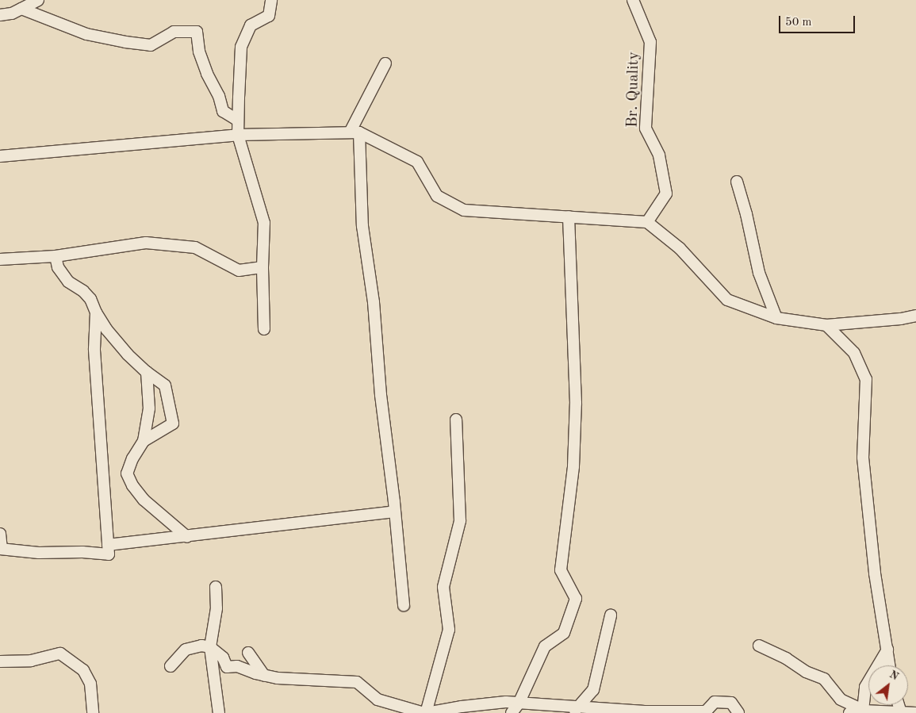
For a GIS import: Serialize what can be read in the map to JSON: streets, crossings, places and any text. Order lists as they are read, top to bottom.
{
  "streets": {
    "street": ["Br. Quality"]
  },
  "scale_bar": "50 m",
  "north": "top right"
}
